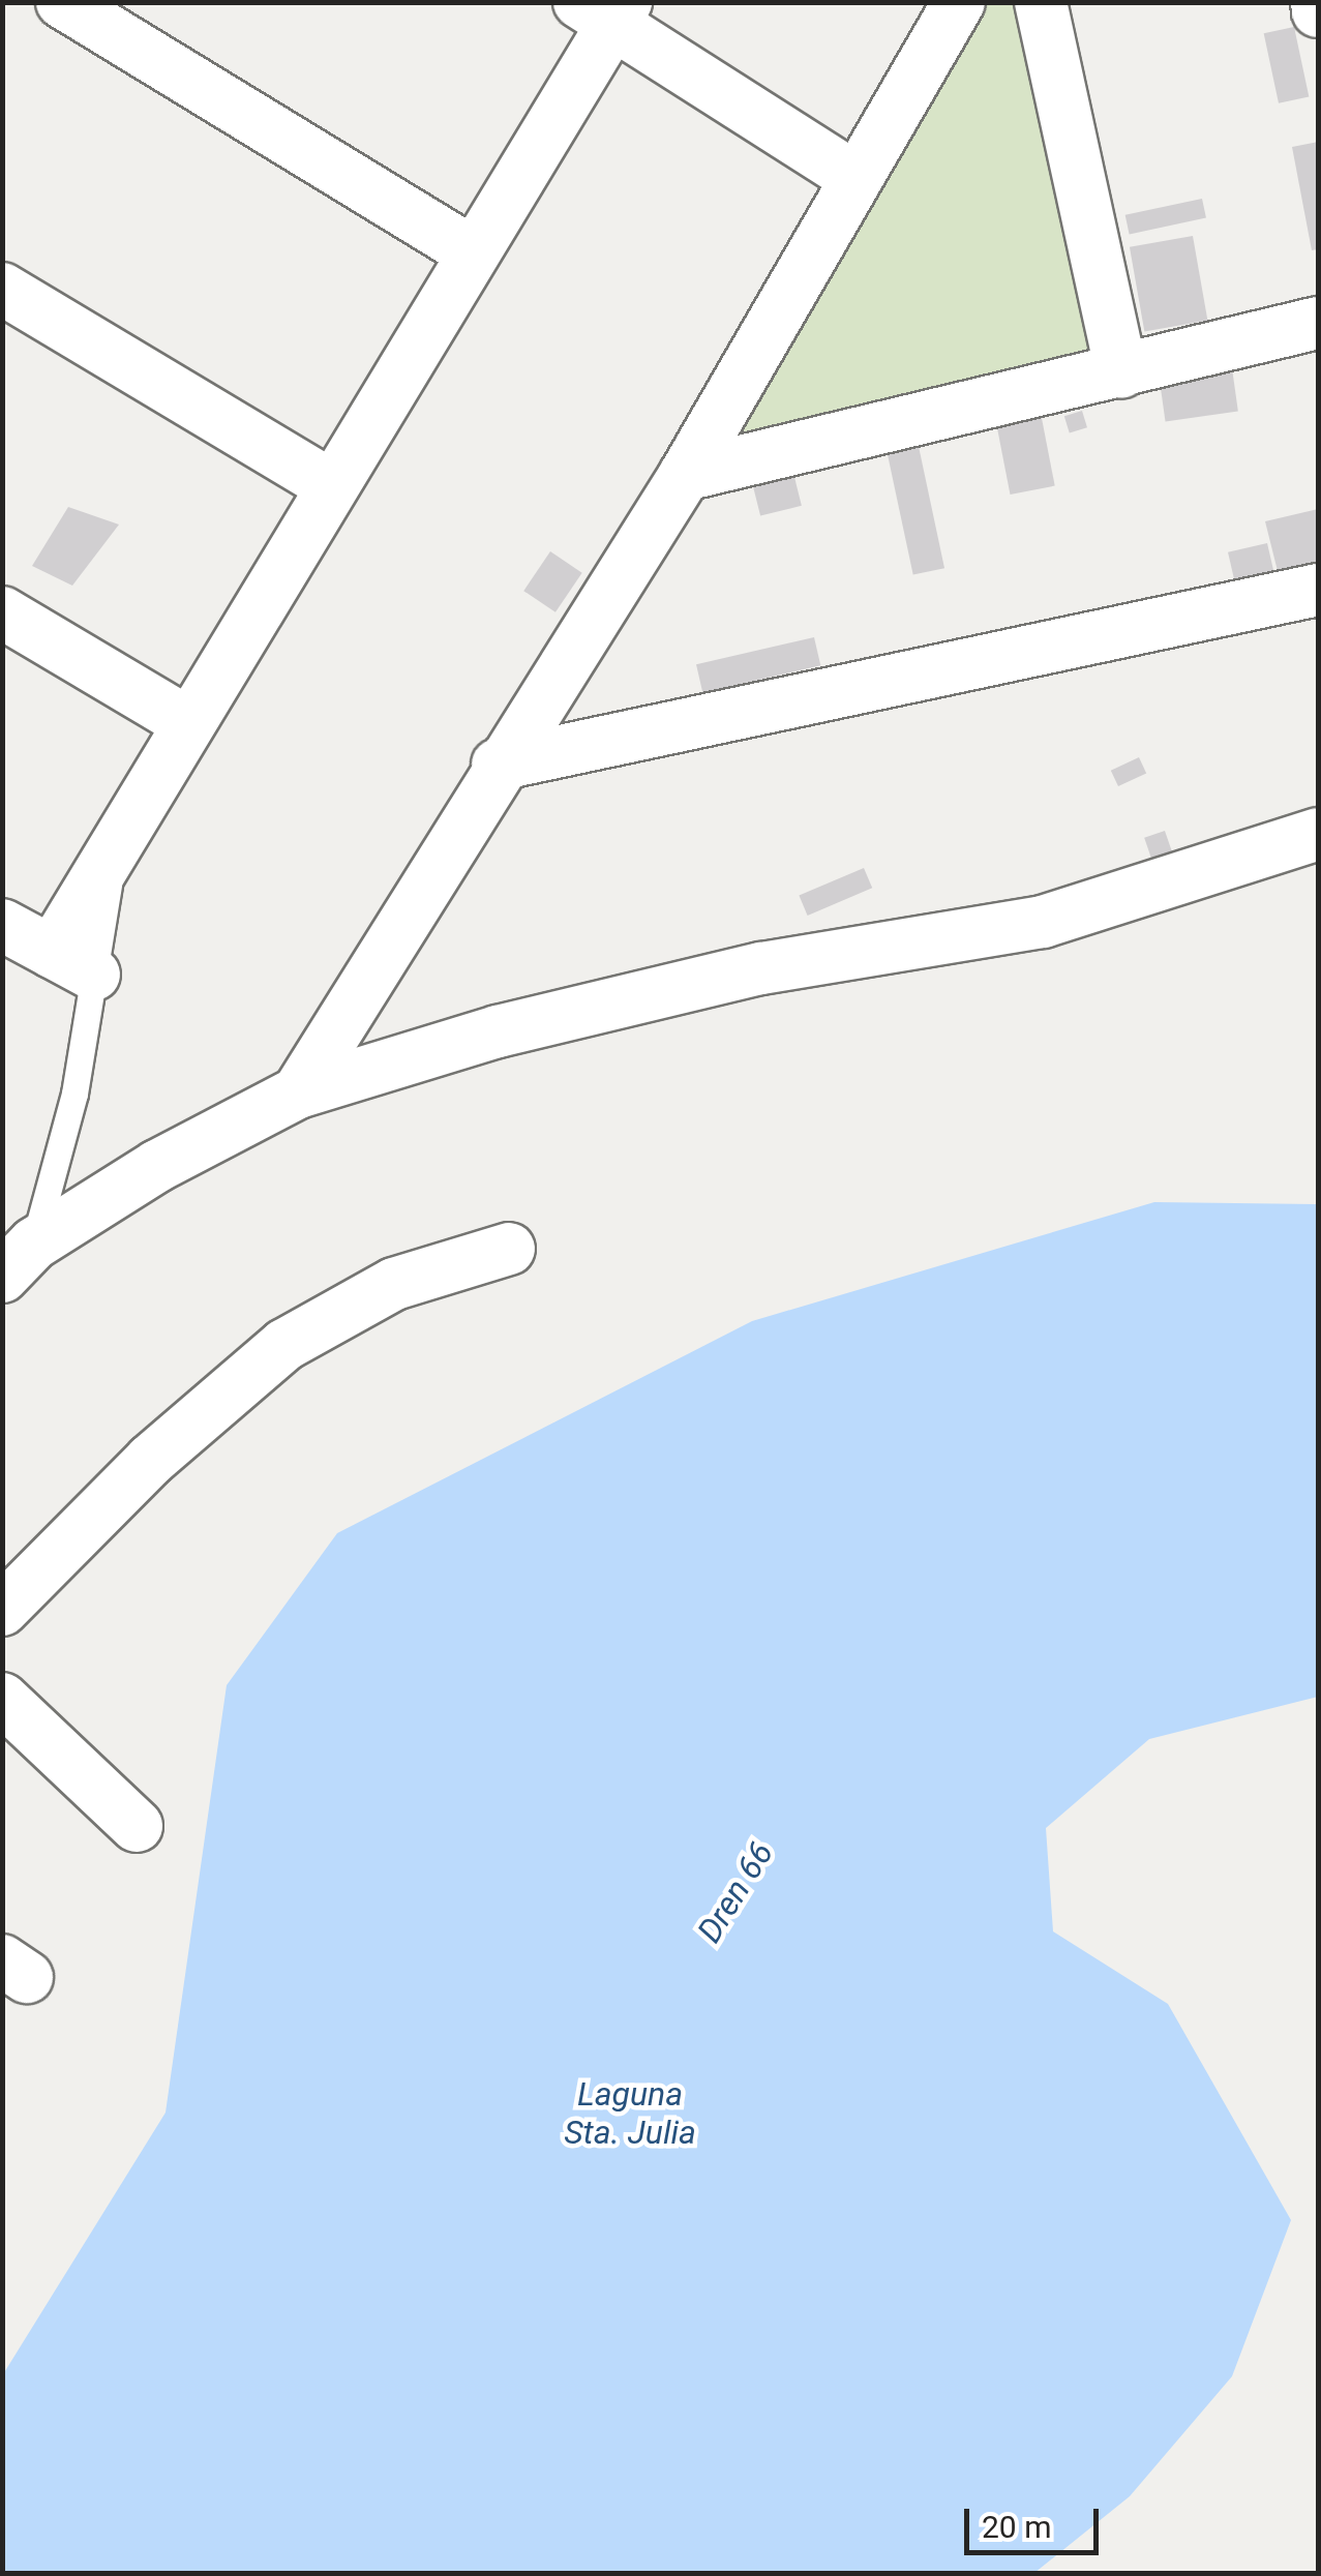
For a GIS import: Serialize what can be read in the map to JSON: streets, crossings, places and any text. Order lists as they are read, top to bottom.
{
  "water": ["Dren 66", "Laguna Sta. Julia"],
  "scale_bar": "20 m"
}
